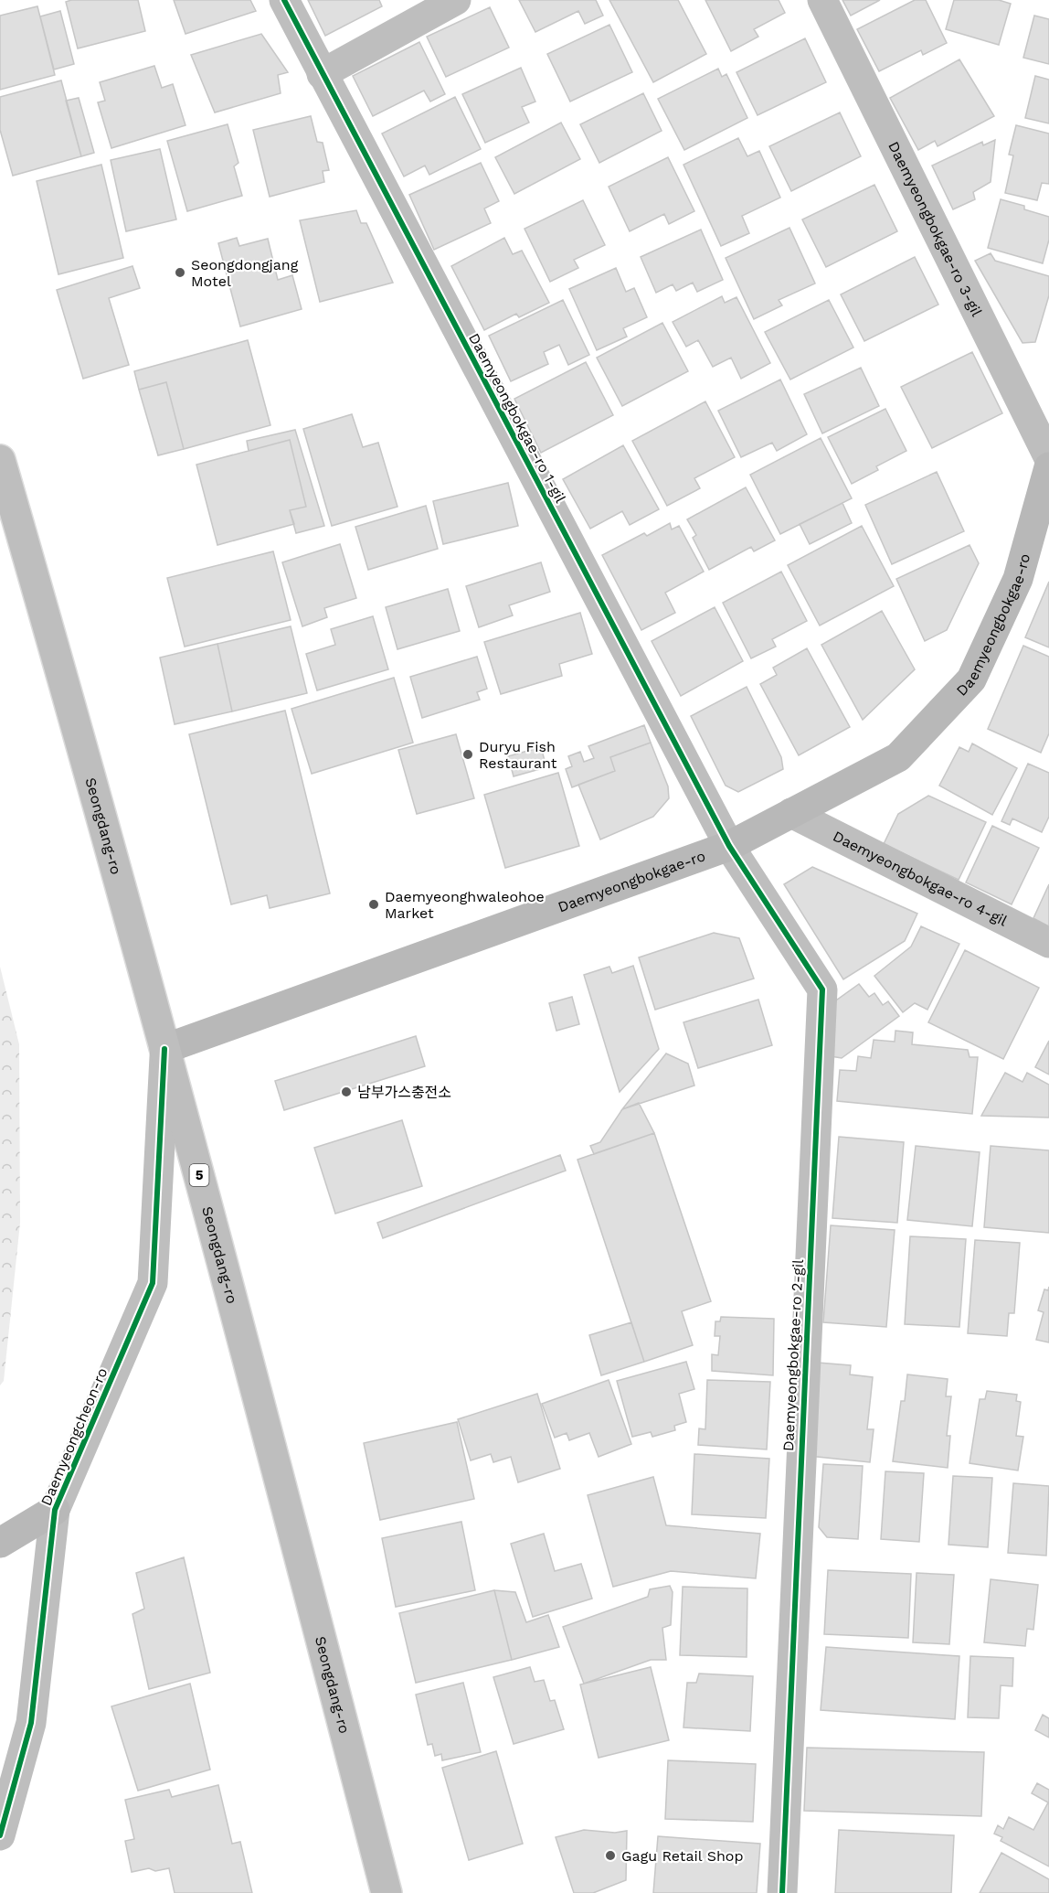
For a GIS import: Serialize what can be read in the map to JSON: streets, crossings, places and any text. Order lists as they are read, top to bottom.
{
  "streets": {
    "main road": ["Daemyeongbokgae-ro"],
    "street": [
      "Daemyeongbokgae-ro 3-gil",
      "Daemyeongbokgae-ro 1-gil",
      "Seongdang-ro",
      "Daemyeongbokgae-ro 4-gil",
      "5",
      "Daemyeongbokgae-ro 2-gil",
      "Daemyeongcheon-ro"
    ]
  },
  "crossings": [
    ["Daemyeongbokgae-ro 1-gil", "Daemyeongbokgae-ro"],
    ["Daemyeongbokgae-ro 1-gil", "Daemyeongbokgae-ro 2-gil"],
    ["Daemyeongbokgae-ro", "Seongdang-ro"],
    ["Daemyeongbokgae-ro", "Daemyeongbokgae-ro 4-gil"],
    ["Daemyeongbokgae-ro", "Daemyeongbokgae-ro 2-gil"],
    ["Daemyeongbokgae-ro", "Daemyeongcheon-ro"],
    ["Seongdang-ro", "Daemyeongcheon-ro"]
  ],
  "places": [
    "Seongdongjang Motel",
    "Duryu Fish Restaurant",
    "Daemyeonghwaleohoe Market",
    "남부가스충전소",
    "Gagu Retail Shop"
  ]
}
